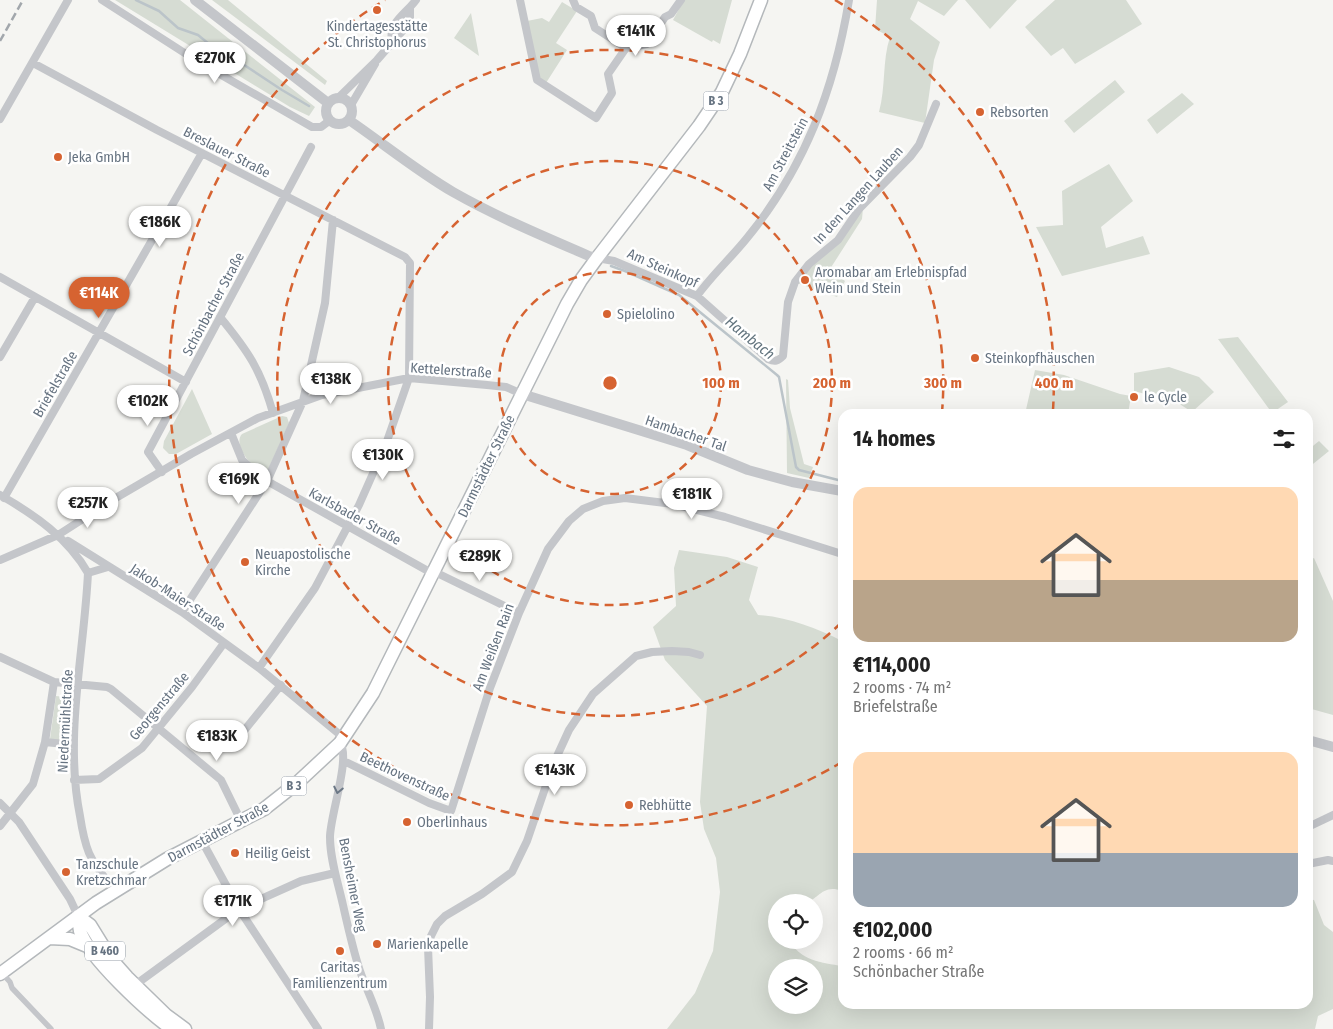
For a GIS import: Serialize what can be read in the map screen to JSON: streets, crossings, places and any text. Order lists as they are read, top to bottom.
{
  "streets": {
    "main road": ["B 3", "Darmstädter Straße", "B 460"],
    "street": [
      "Breslauer Straße",
      "Am Streitstein",
      "In den Langen Lauben",
      "Am Steinkopf",
      "Schönbacher Straße",
      "Kettelerstraße",
      "Briefelstraße",
      "Hambacher Tal",
      "Karlsbader Straße",
      "Jakob-Maier-Straße",
      "Am Weißen Rain",
      "Georgenstraße",
      "Niedermühlstraße",
      "Beethovenstraße",
      "Bensheimer Weg"
    ]
  },
  "crossings": [
    ["Breslauer Straße", "Schönbacher Straße"],
    ["Breslauer Straße", "Kettelerstraße"],
    ["Breslauer Straße", "Briefelstraße"],
    ["Am Streitstein", "Am Steinkopf"],
    ["In den Langen Lauben", "Am Steinkopf"],
    ["Am Steinkopf", "Darmstädter Straße"],
    ["Schönbacher Straße", "Kettelerstraße"],
    ["Kettelerstraße", "Hambacher Tal"],
    ["Kettelerstraße", "Darmstädter Straße"],
    ["Kettelerstraße", "Karlsbader Straße"],
    ["Kettelerstraße", "Jakob-Maier-Straße"],
    ["Hambacher Tal", "Darmstädter Straße"],
    ["Darmstädter Straße", "Karlsbader Straße"],
    ["Darmstädter Straße", "Jakob-Maier-Straße"],
    ["Darmstädter Straße", "Niedermühlstraße"],
    ["Darmstädter Straße", "Bensheimer Weg"],
    ["Darmstädter Straße", "B 460"],
    ["Karlsbader Straße", "Am Weißen Rain"],
    ["Jakob-Maier-Straße", "Georgenstraße"],
    ["Jakob-Maier-Straße", "Bensheimer Weg"],
    ["Am Weißen Rain", "Beethovenstraße"],
    ["Georgenstraße", "Niedermühlstraße"],
    ["Beethovenstraße", "Bensheimer Weg"]
  ],
  "one_way": ["Bensheimer Weg"],
  "water": ["Hambach"],
  "places": [
    "Kindertagesstätte St. Christophorus",
    "Rebsorten",
    "Jeka GmbH",
    "Aromabar am Erlebnispfad Wein und Stein",
    "Spielolino",
    "Steinkopfhäuschen",
    "le Cycle",
    "Neuapostolische Kirche",
    "Rebhütte",
    "Oberlinhaus",
    "Heilig Geist",
    "Tanzschule Kretzschmar",
    "Marienkapelle",
    "Caritas Familienzentrum"
  ],
  "page": {
    "price": [
      "€141K",
      "€270K",
      "€186K",
      "€114K",
      "€138K",
      "€102K",
      "€130K",
      "€169K",
      "€181K",
      "€257K",
      "€289K",
      "€183K",
      "€143K",
      "€171K"
    ],
    "heading": "14 homes",
    "list": [
      {
        "name": "€114,000",
        "note": "2 rooms · 74 m² · Briefelstraße"
      },
      {
        "name": "€102,000",
        "note": "2 rooms · 66 m² · Schönbacher Straße"
      }
    ]
  },
  "rings": [
    "100 m",
    "200 m",
    "300 m",
    "400 m"
  ]
}
